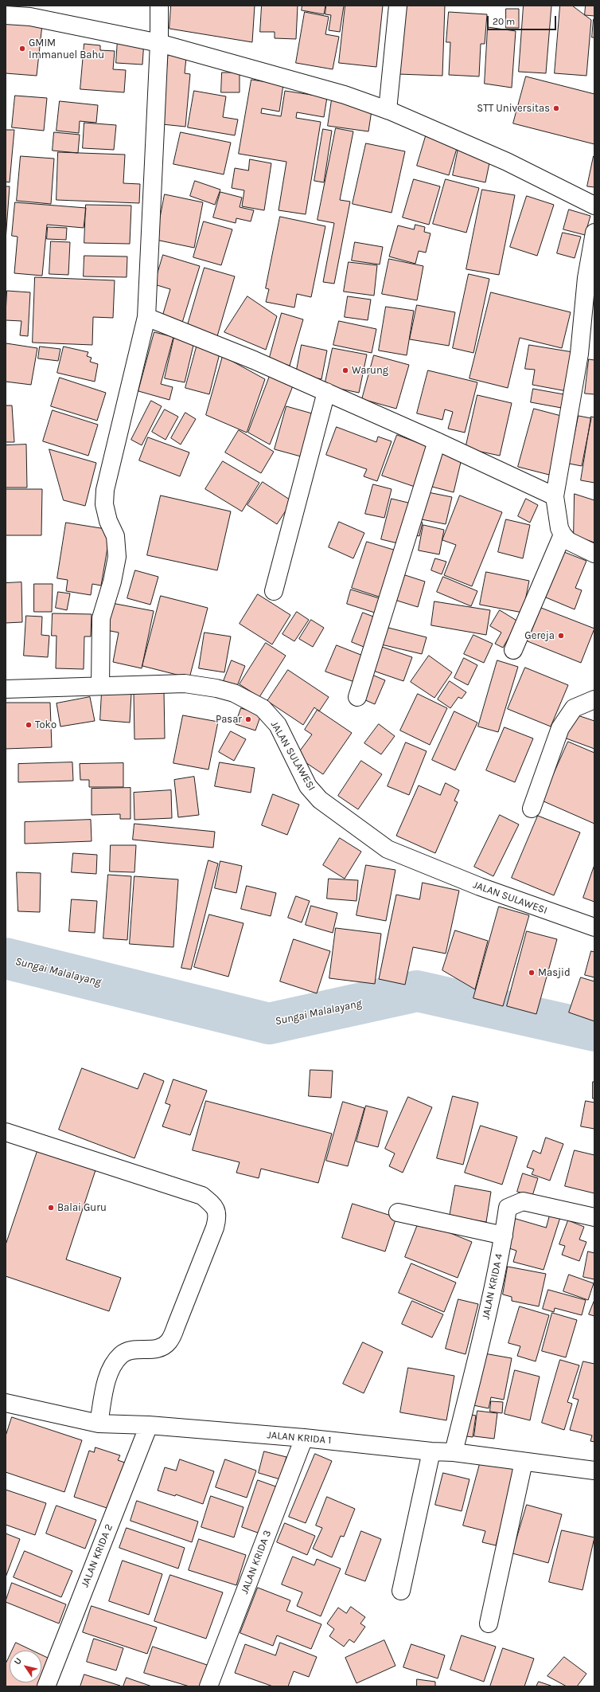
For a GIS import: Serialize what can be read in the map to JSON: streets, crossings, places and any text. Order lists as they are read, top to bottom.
{
  "streets": {
    "street": [
      "JALAN SULAWESI",
      "JALAN KRIDA 4",
      "JALAN KRIDA 1",
      "JALAN KRIDA 2",
      "JALAN KRIDA 3"
    ]
  },
  "crossings": [
    ["JALAN KRIDA 4", "JALAN KRIDA 1"],
    ["JALAN KRIDA 1", "JALAN KRIDA 2"],
    ["JALAN KRIDA 1", "JALAN KRIDA 3"]
  ],
  "water": ["Sungai Malalayang"],
  "places": [
    "GMIM Immanuel Bahu",
    "STT Universitas",
    "Warung",
    "Gereja",
    "Pasar",
    "Toko",
    "Masjid",
    "Balai Guru"
  ],
  "scale_bar": "20 m",
  "north": "top left"
}
